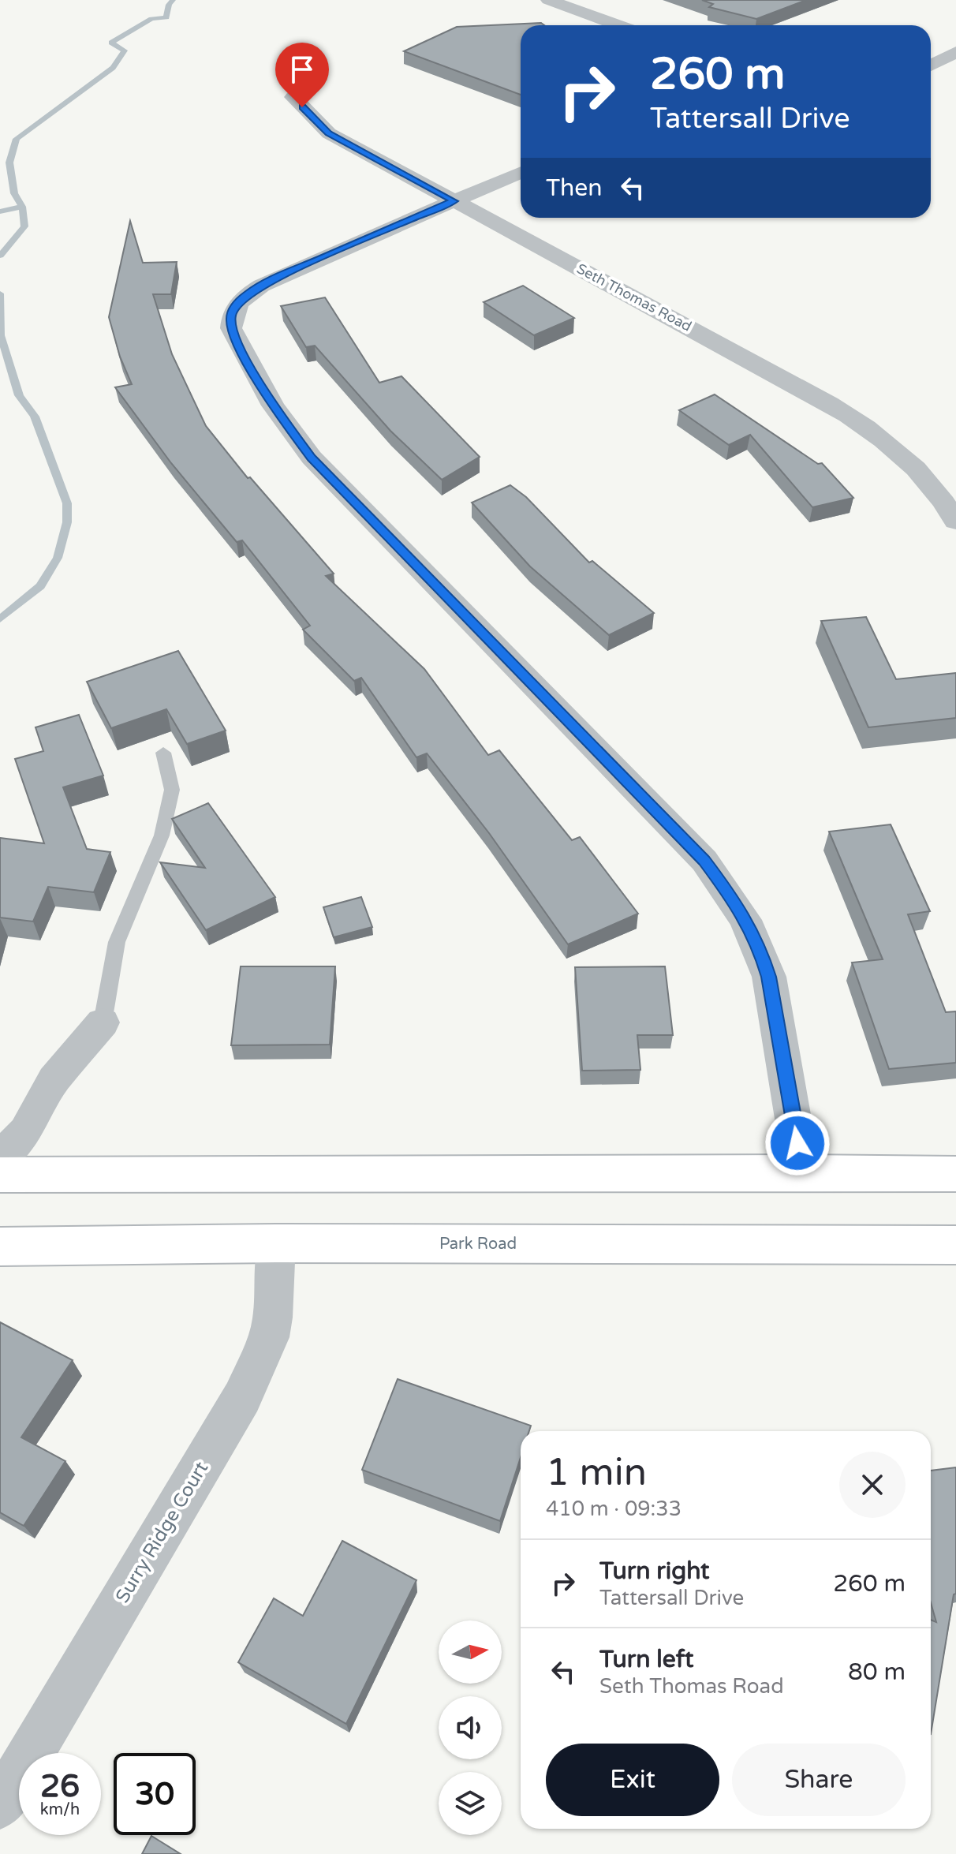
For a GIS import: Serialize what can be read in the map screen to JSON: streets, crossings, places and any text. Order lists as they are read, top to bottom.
{
  "streets": {
    "main road": ["Park Road"],
    "street": ["Seth Thomas Road", "Surry Ridge Court"]
  },
  "crossings": [
    ["Park Road", "Surry Ridge Court"]
  ],
  "north": "right",
  "page": {
    "turn": ["260 m", "Tattersall Drive"],
    "then": "Then",
    "heading": ["1 min", "410 m · 09:33"],
    "list": [
      {
        "name": "Turn right",
        "note": "Tattersall Drive",
        "value": "260 m"
      },
      {
        "name": "Turn left",
        "note": "Seth Thomas Road",
        "value": "80 m"
      }
    ],
    "buttons": ["Exit", "Share"],
    "speed": "26 km/h",
    "limit": "30"
  }
}
